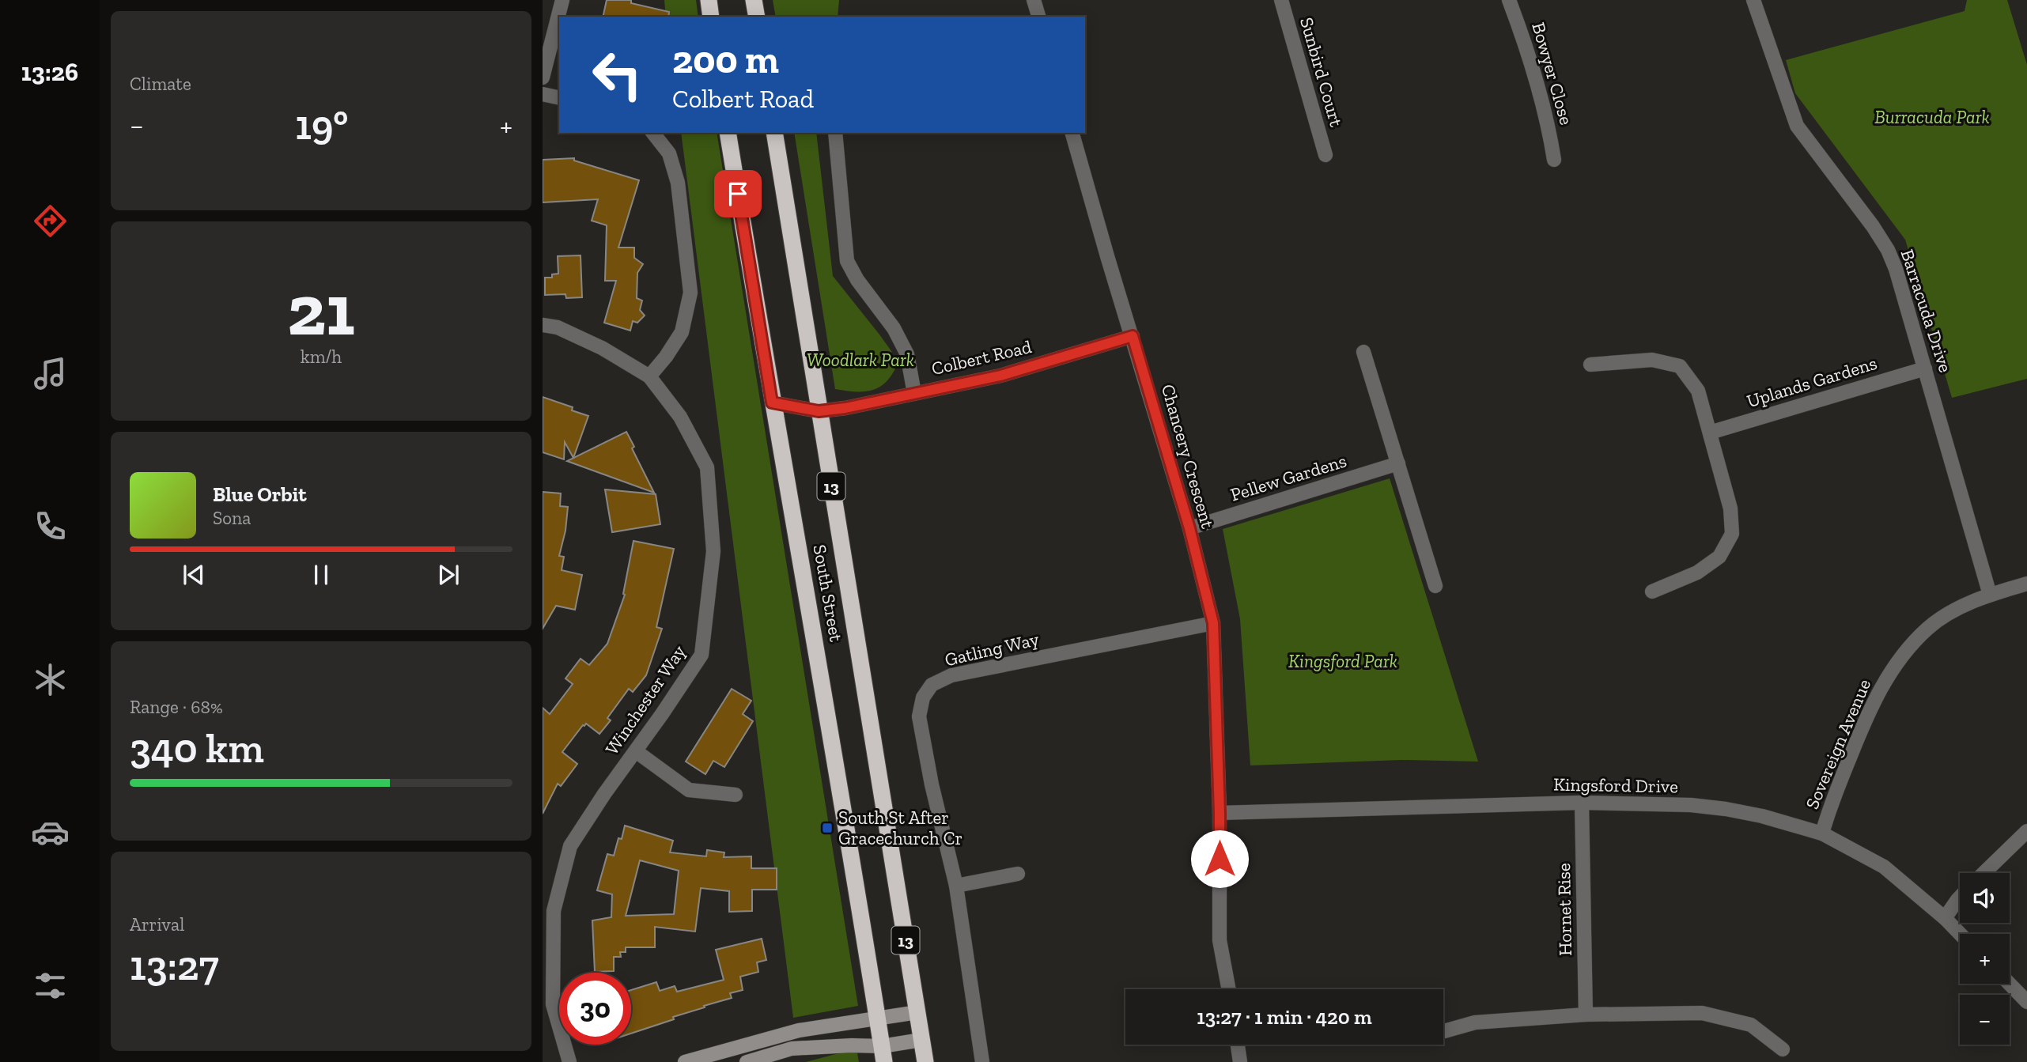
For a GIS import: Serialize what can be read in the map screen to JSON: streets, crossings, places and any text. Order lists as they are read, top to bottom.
{
  "streets": {
    "highway": ["13", "South Street"],
    "street": [
      "Sunbird Court",
      "Bowyer Close",
      "Barracuda Drive",
      "Colbert Road",
      "Uplands Gardens",
      "Chancery Crescent",
      "Pellew Gardens",
      "Gatling Way",
      "Winchester Way",
      "Sovereign Avenue",
      "Kingsford Drive",
      "Hornet Rise"
    ]
  },
  "crossings": [
    ["Barracuda Drive", "Uplands Gardens"],
    ["Barracuda Drive", "Sovereign Avenue"],
    ["Colbert Road", "Chancery Crescent"],
    ["Colbert Road", "South Street"],
    ["Chancery Crescent", "Pellew Gardens"],
    ["Chancery Crescent", "Gatling Way"],
    ["Chancery Crescent", "Kingsford Drive"],
    ["Sovereign Avenue", "Kingsford Drive"],
    ["Kingsford Drive", "Hornet Rise"]
  ],
  "parks": ["Burracuda Park", "Woodlark Park", "Kingsford Park"],
  "places": {
    "transit": ["South St After Gracechurch Cr"]
  },
  "page": {
    "tabs": "13:26",
    "tile": [
      "Climate",
      ["21", "km/h"],
      ["Range · 68%", "340 km"],
      ["Arrival", "13:27"]
    ],
    "turn": ["200 m", "Colbert Road"],
    "heat": ["−", "19°", "+"],
    "song": ["Blue Orbit", "Sona"],
    "map_buttons": ["+", "−"],
    "limit": "30",
    "trip": "13:27 · 1 min · 420 m"
  }
}
